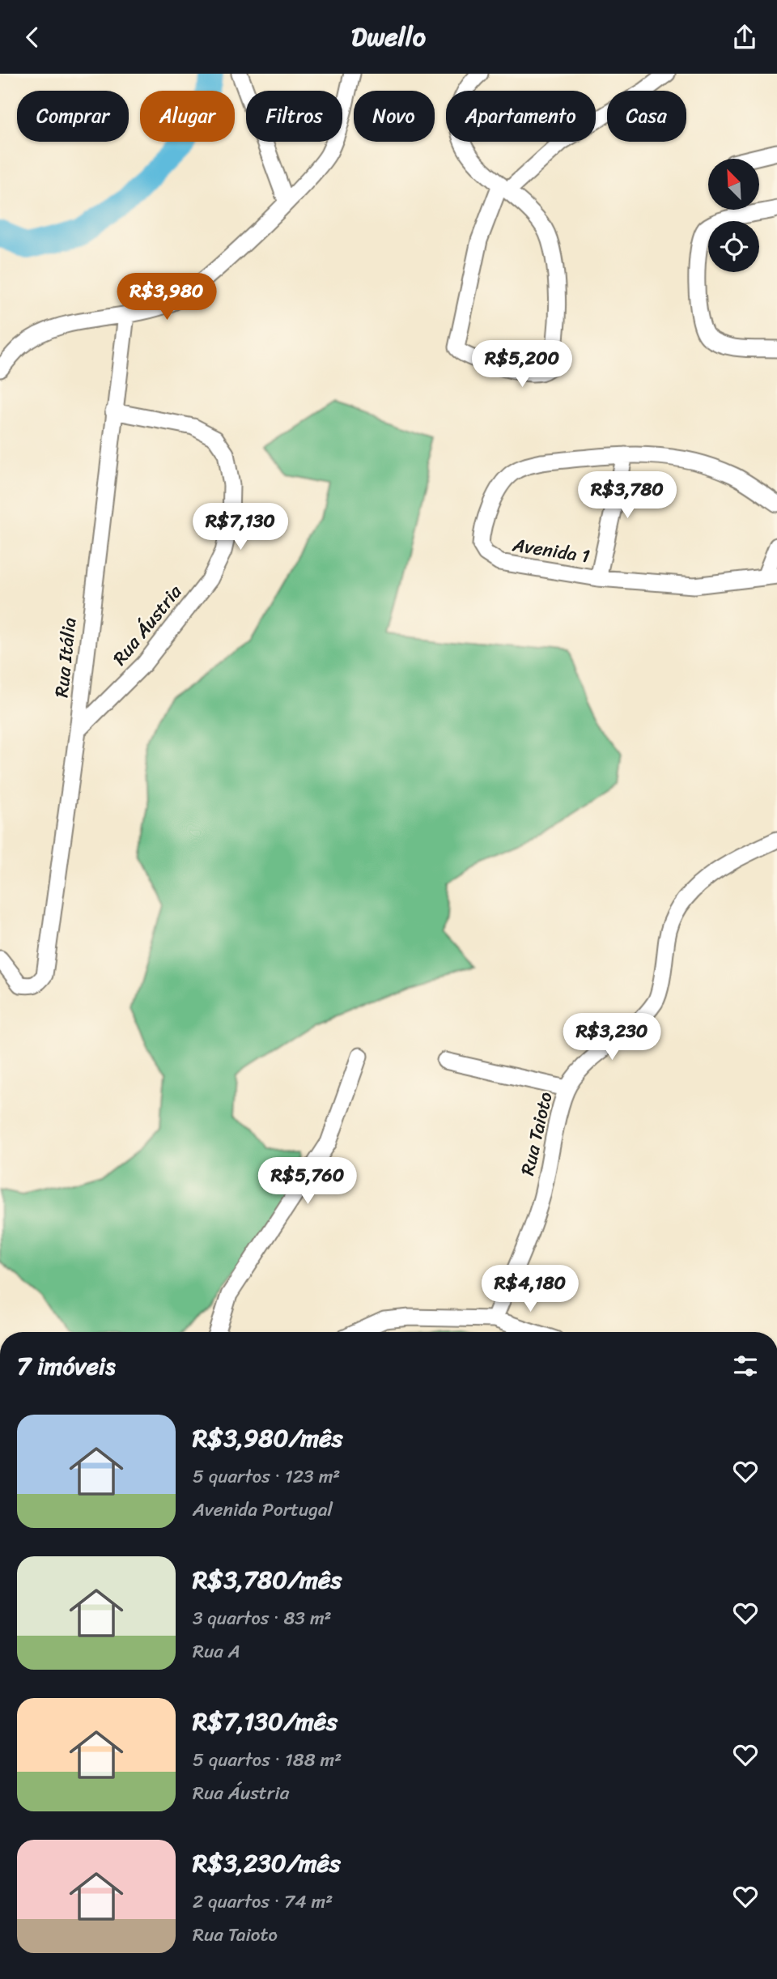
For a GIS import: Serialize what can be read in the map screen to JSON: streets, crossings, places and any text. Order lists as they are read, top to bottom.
{
  "streets": {
    "street": [
      "Avenida 1",
      "Rua Áustria",
      "Rua Itália",
      "Rua Taioto"
    ]
  },
  "crossings": [
    ["Rua Áustria", "Rua Itália"]
  ],
  "north": "top left",
  "page": {
    "header": "Dwello",
    "chip": [
      "Comprar",
      "Alugar",
      "Filtros",
      "Novo",
      "Apartamento",
      "Casa"
    ],
    "price": [
      "R$3,980",
      "R$5,200",
      "R$3,780",
      "R$7,130",
      "R$3,230",
      "R$5,760",
      "R$4,180"
    ],
    "heading": "7 imóveis",
    "list": [
      {
        "name": "R$3,980/mês",
        "note": "5 quartos · 123 m² · Avenida Portugal"
      },
      {
        "name": "R$3,780/mês",
        "note": "3 quartos · 83 m² · Rua A"
      },
      {
        "name": "R$7,130/mês",
        "note": "5 quartos · 188 m² · Rua Áustria"
      },
      {
        "name": "R$3,230/mês",
        "note": "2 quartos · 74 m² · Rua Taioto"
      }
    ]
  }
}
